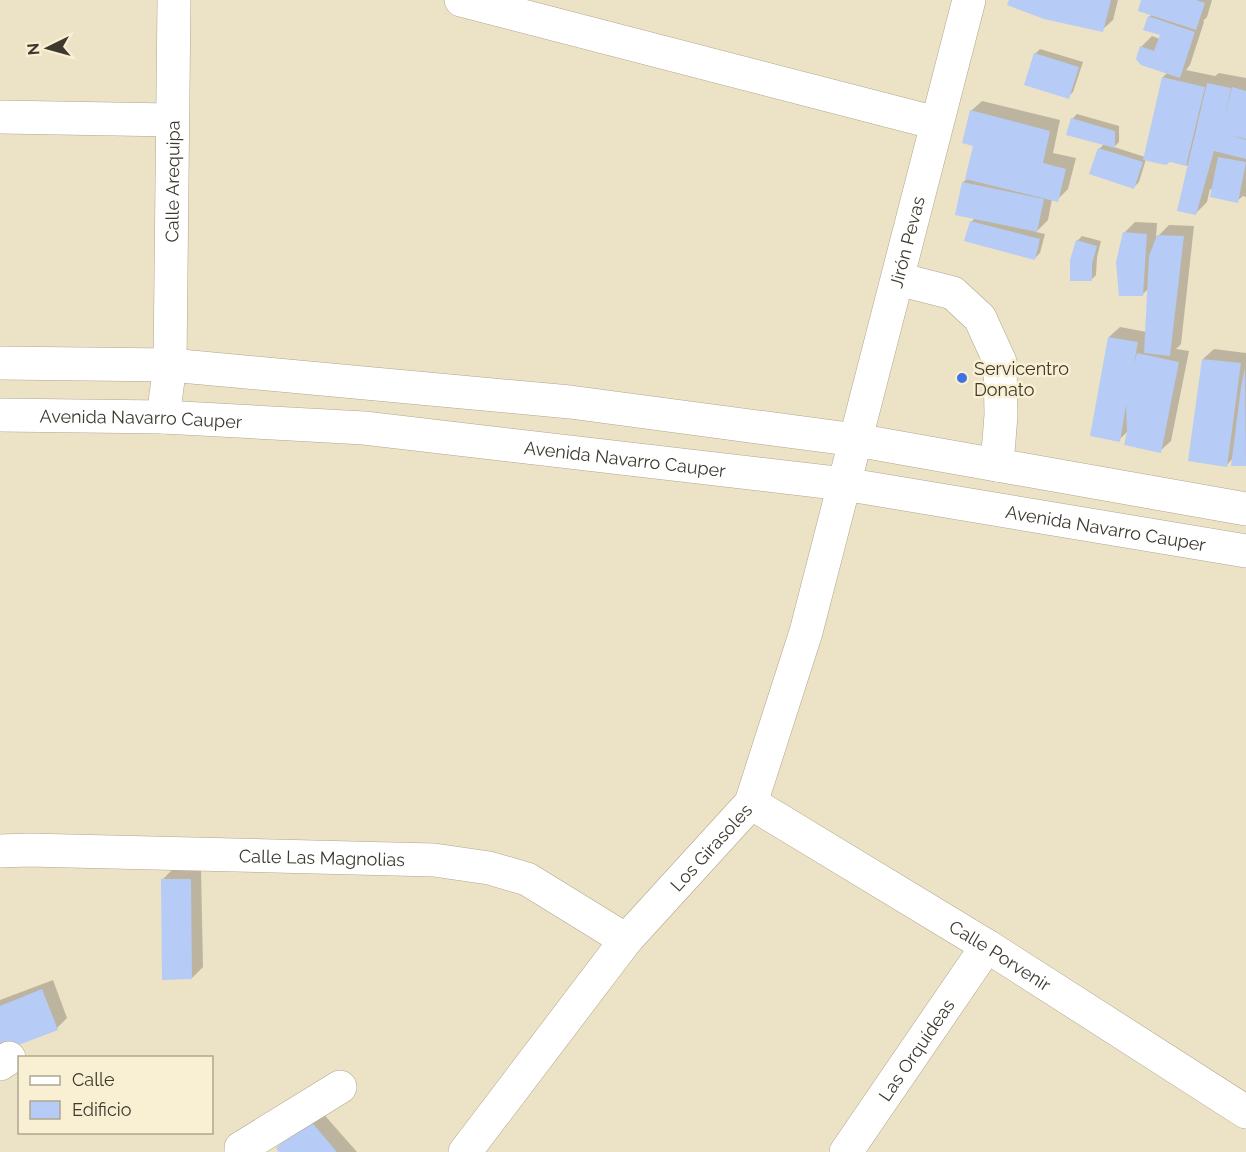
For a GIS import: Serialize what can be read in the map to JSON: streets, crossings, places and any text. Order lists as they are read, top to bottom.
{
  "streets": {
    "street": [
      "Calle Arequipa",
      "Jirón Pevas",
      "Avenida Navarro Cauper",
      "Los Girasoles",
      "Calle Las Magnolias",
      "Calle Porvenir",
      "Las Orquídeas"
    ]
  },
  "crossings": [
    ["Calle Arequipa", "Avenida Navarro Cauper"],
    ["Jirón Pevas", "Avenida Navarro Cauper"],
    ["Jirón Pevas", "Los Girasoles"],
    ["Avenida Navarro Cauper", "Los Girasoles"],
    ["Los Girasoles", "Calle Las Magnolias"],
    ["Los Girasoles", "Calle Porvenir"],
    ["Calle Porvenir", "Las Orquídeas"]
  ],
  "places": ["Servicentro Donato"],
  "legend": ["Calle", "Edificio"],
  "north": "left"
}
